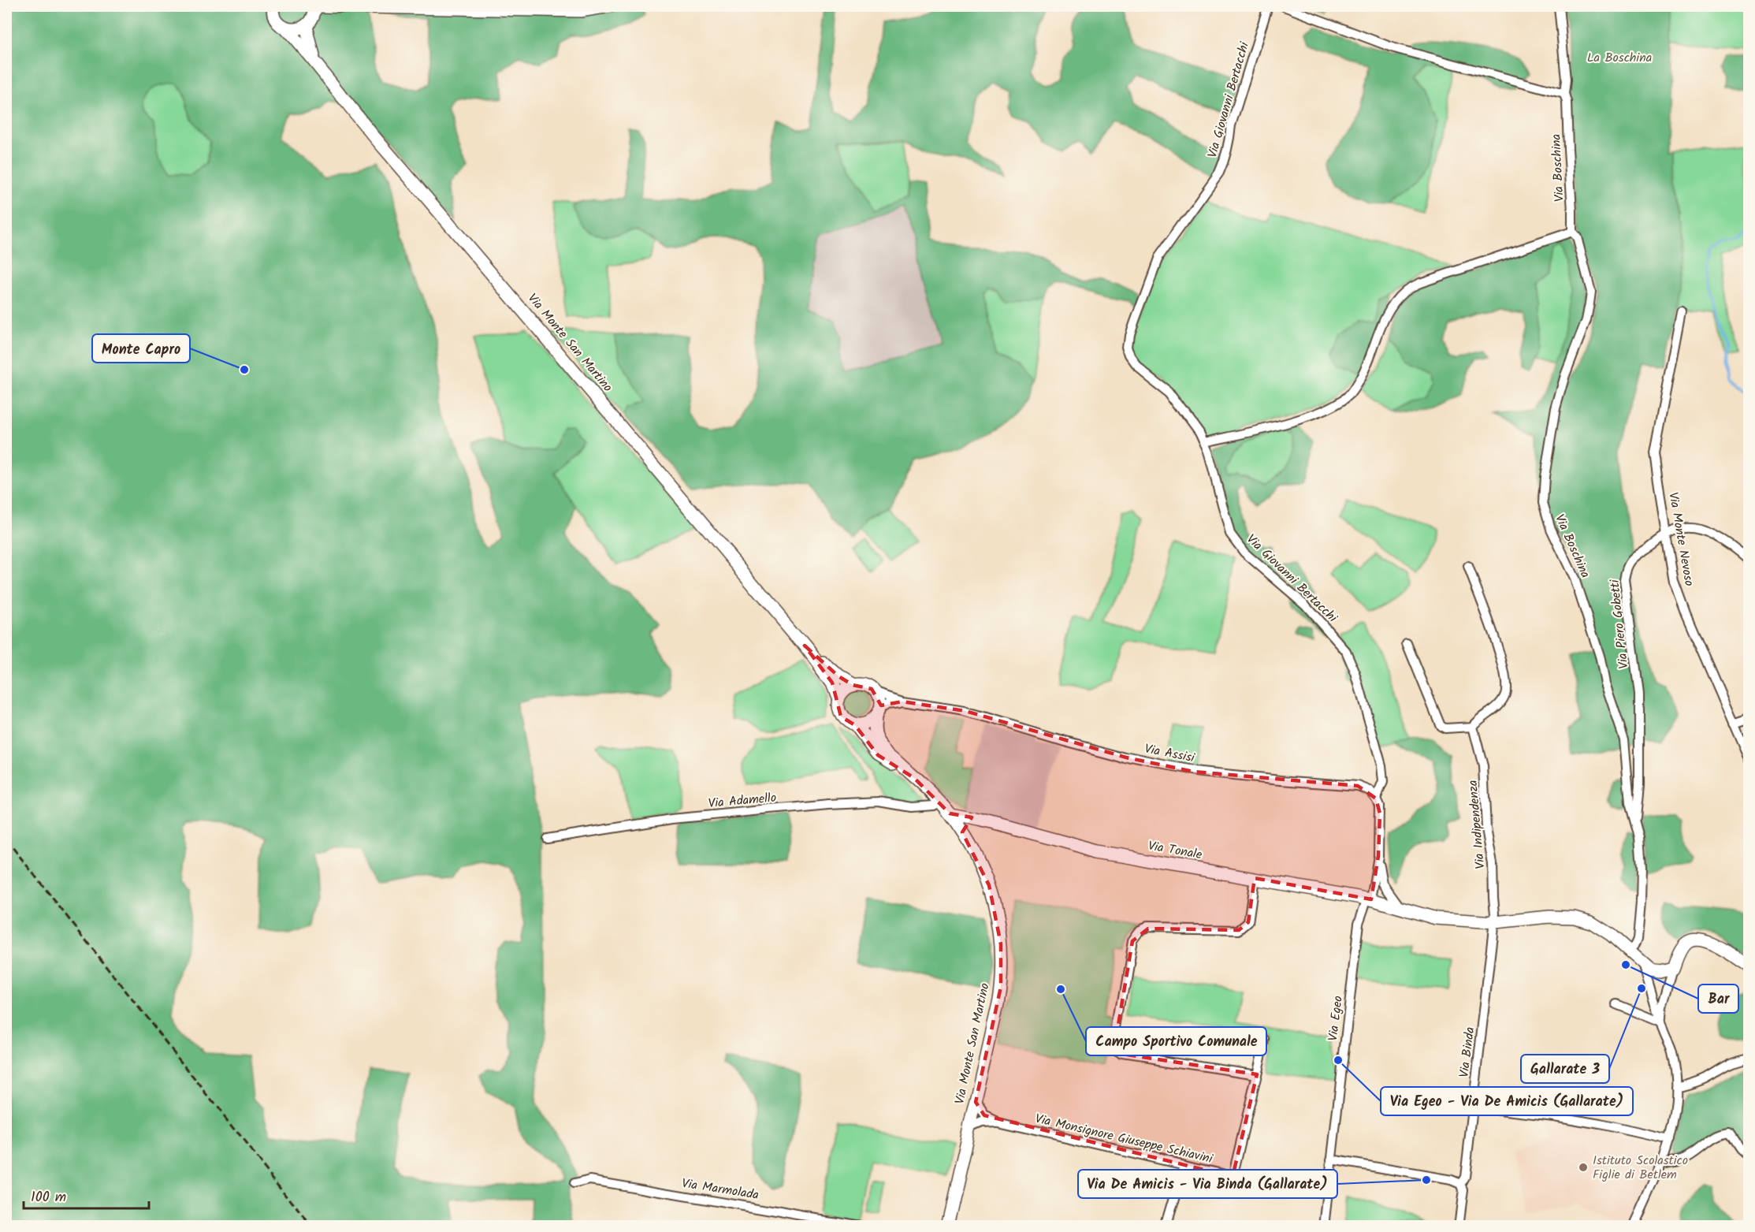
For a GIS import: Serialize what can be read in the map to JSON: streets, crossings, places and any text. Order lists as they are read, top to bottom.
{
  "streets": {
    "street": [
      "Via Giovanni Bertacchi",
      "Via Boschina",
      "Via Monte San Martino",
      "Via Monte Nevoso",
      "Via Piero Gobetti",
      "Via Assisi",
      "Via Adamello",
      "Via Indipendenza",
      "Via Tonale",
      "Via Egeo",
      "Via Binda",
      "Via Monsignore Giuseppe Schiavini",
      "Via Marmolada"
    ]
  },
  "crossings": [
    ["Via Giovanni Bertacchi", "Via Assisi"],
    ["Via Boschina", "Via Piero Gobetti"],
    ["Via Boschina", "Via Tonale"],
    ["Via Monte San Martino", "Via Assisi"],
    ["Via Monte San Martino", "Via Adamello"],
    ["Via Monte San Martino", "Via Tonale"],
    ["Via Monte San Martino", "Via Monsignore Giuseppe Schiavini"],
    ["Via Monte Nevoso", "Via Piero Gobetti"],
    ["Via Indipendenza", "Via Tonale"],
    ["Via Indipendenza", "Via Binda"],
    ["Via Tonale", "Via Egeo"],
    ["Via Tonale", "Via Binda"],
    ["Via Egeo", "Via Monsignore Giuseppe Schiavini"]
  ],
  "parks": ["La Boschina"],
  "places": [
    "Monte Capro",
    "Bar",
    "Gallarate 3",
    "Campo Sportivo Comunale",
    "Via Egeo - Via De Amicis (Gallarate)",
    "Istituto Scolastico Figlie di Betlem",
    "Via De Amicis - Via Binda (Gallarate)"
  ],
  "scale_bar": "100 m"
}
